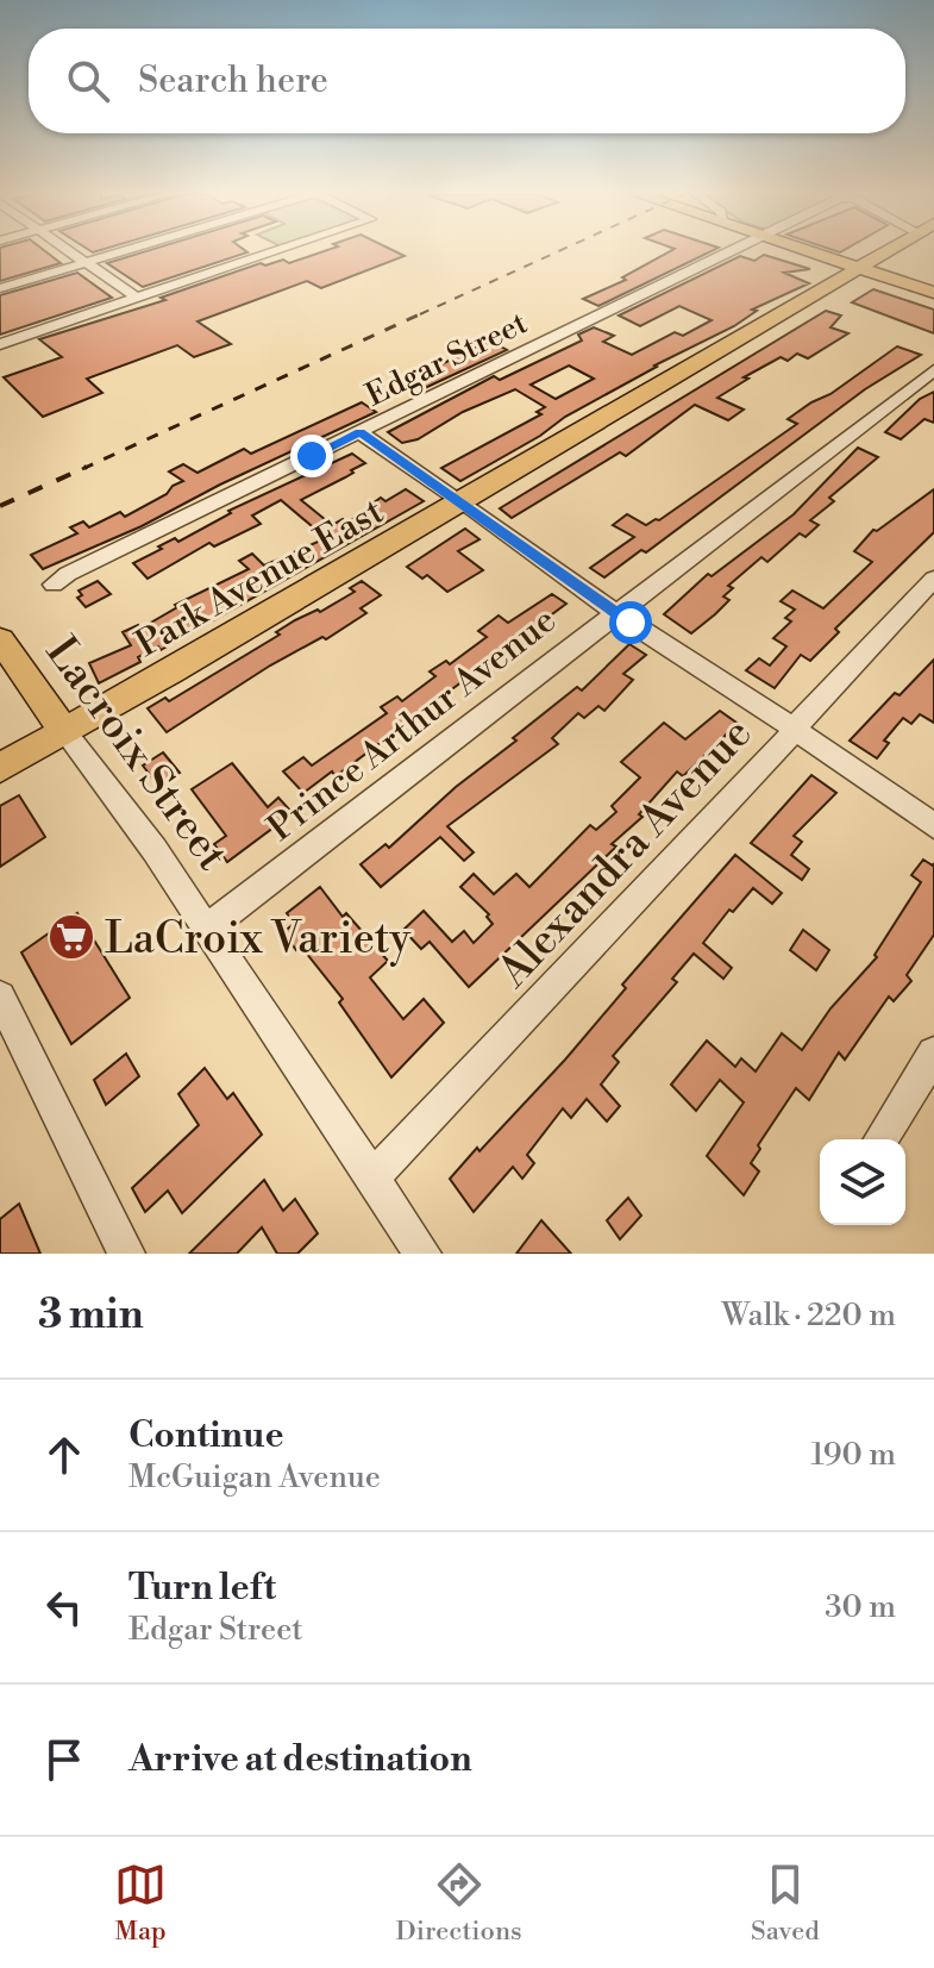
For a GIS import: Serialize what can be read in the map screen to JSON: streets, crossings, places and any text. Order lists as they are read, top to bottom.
{
  "streets": {
    "main road": ["Park Avenue East", "Lacroix Street"],
    "street": ["Edgar Street", "Prince Arthur Avenue", "Alexandra Avenue"]
  },
  "crossings": [
    ["Park Avenue East", "Lacroix Street"],
    ["Prince Arthur Avenue", "Lacroix Street"],
    ["Lacroix Street", "Alexandra Avenue"]
  ],
  "places": {
    "supermarket": ["LaCroix Variety"]
  },
  "page": {
    "search": "Search here",
    "heading": ["3 min", "Walk · 220 m"],
    "list": [
      ["Continue", "McGuigan Avenue", "190 m"],
      ["Turn left", "Edgar Street", "30 m"],
      "Arrive at destination"
    ],
    "nav": ["Map", "Directions", "Saved"]
  }
}
